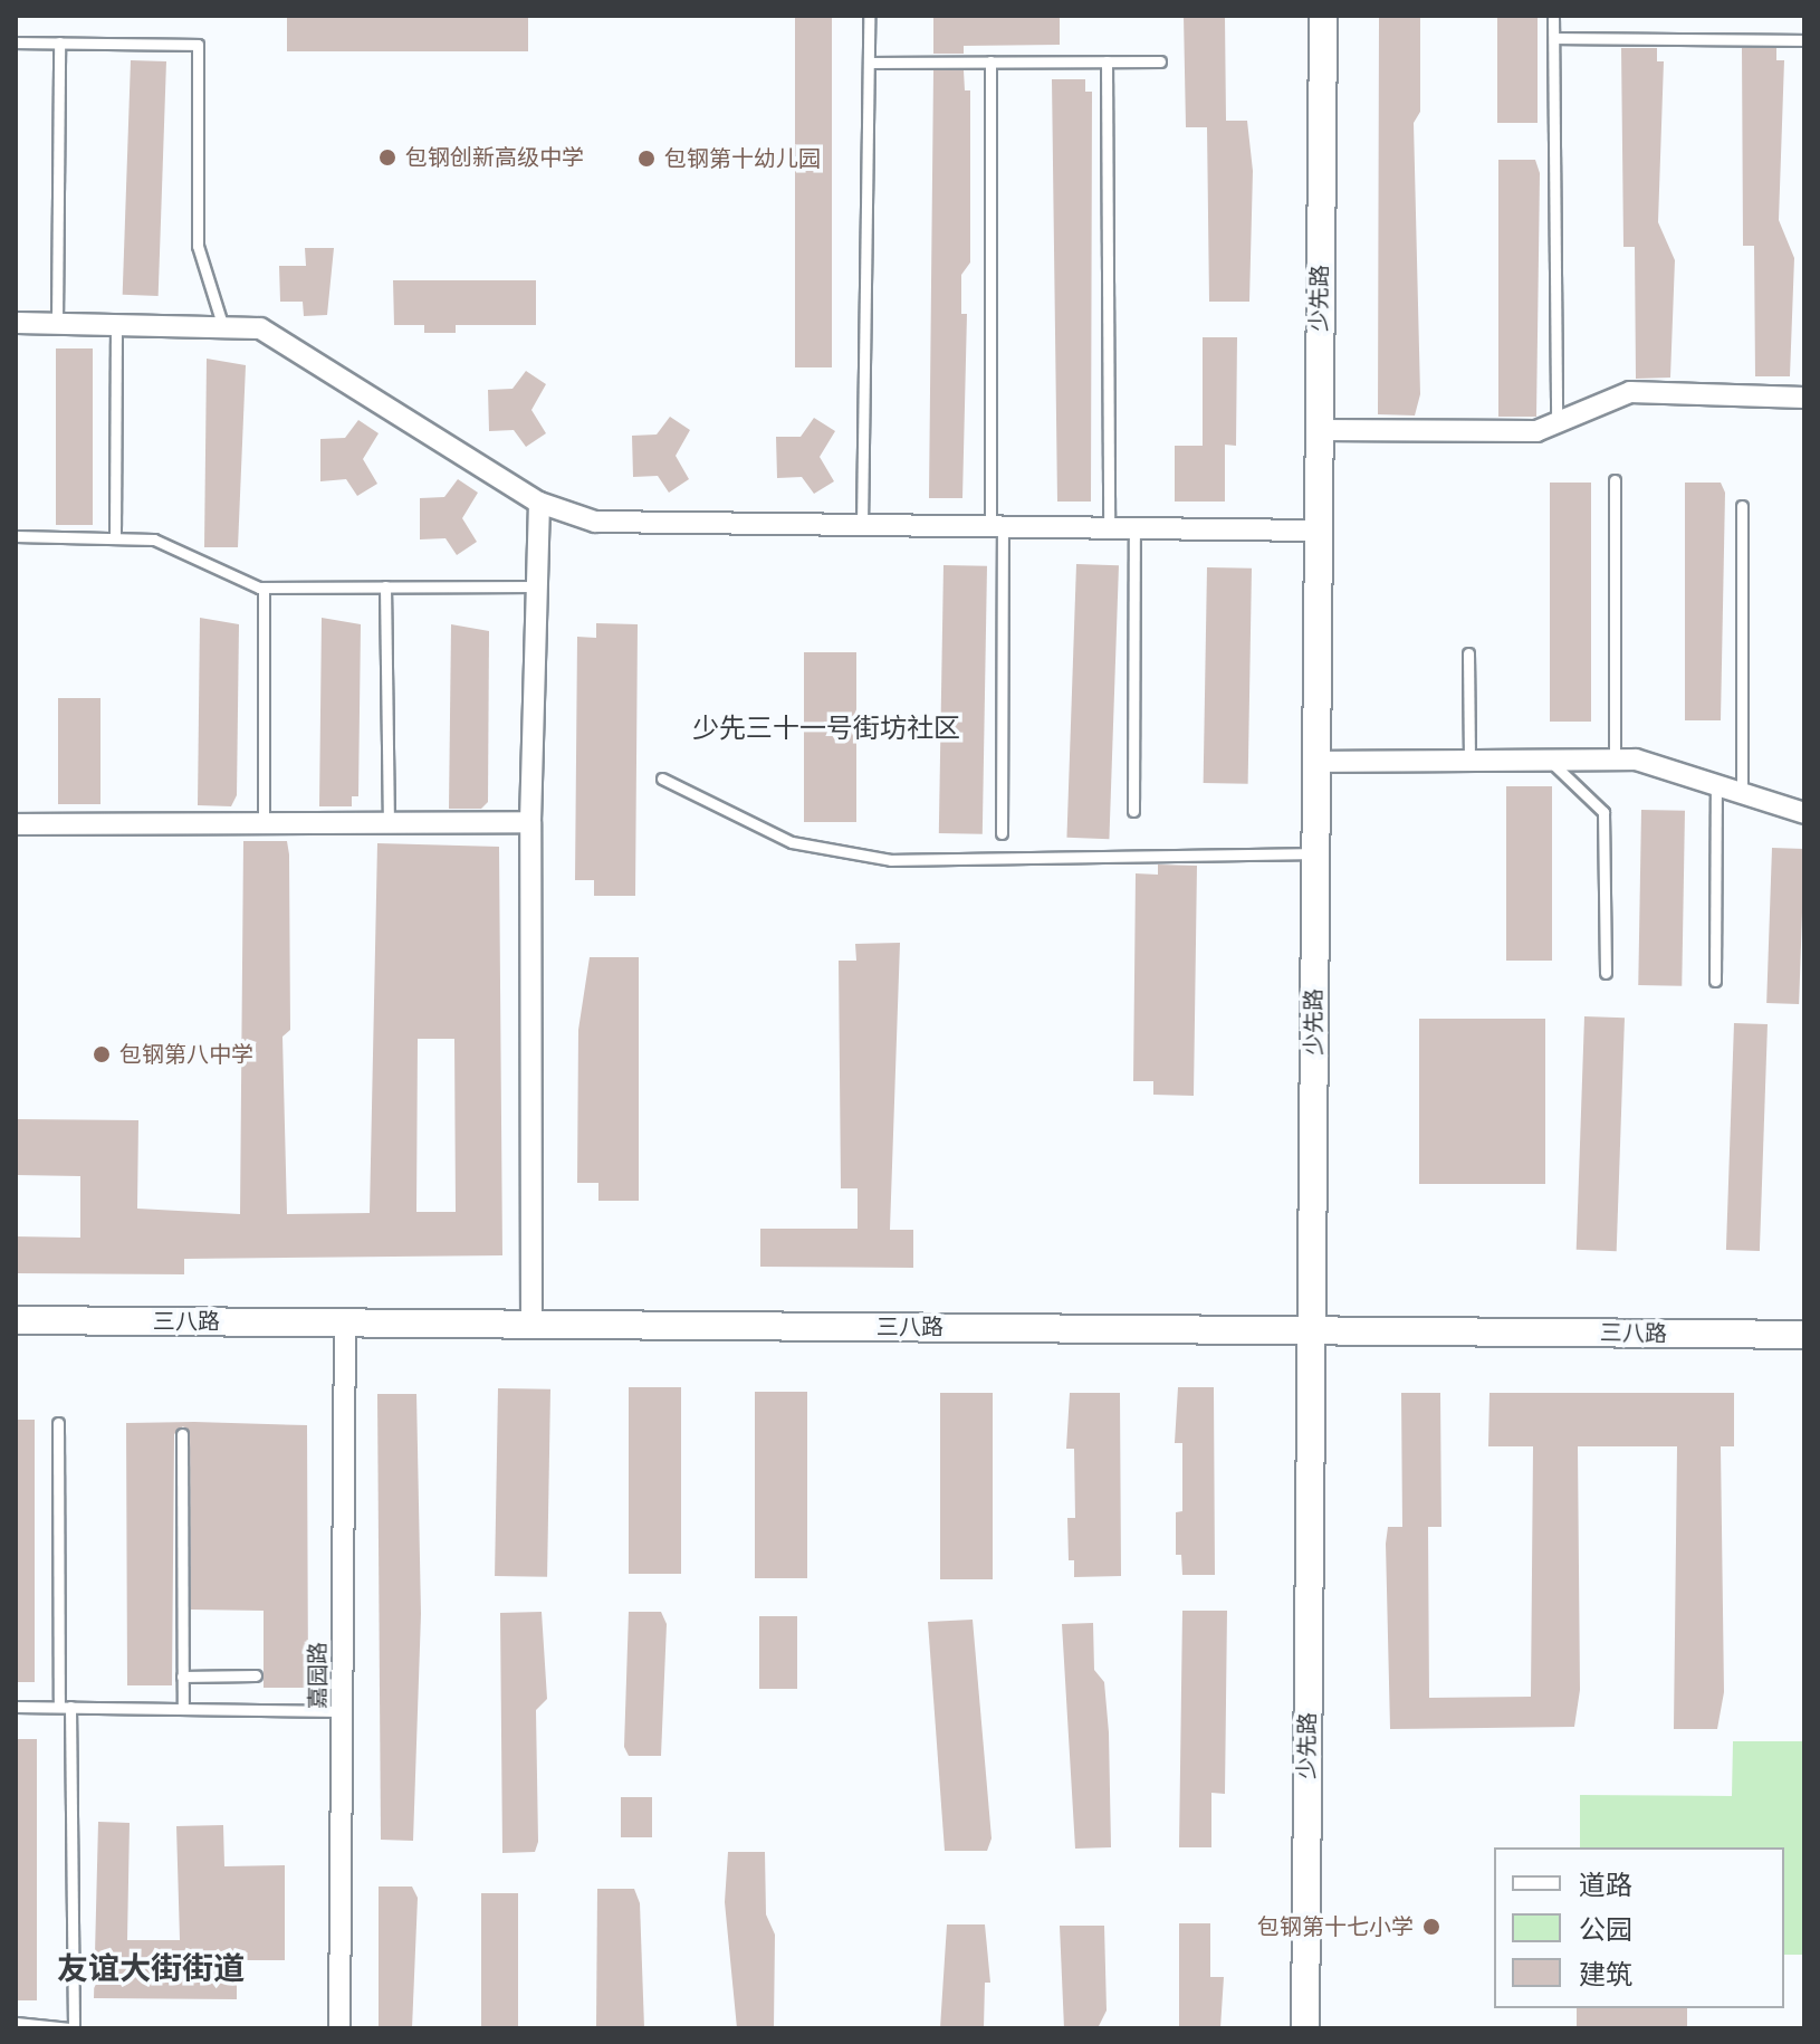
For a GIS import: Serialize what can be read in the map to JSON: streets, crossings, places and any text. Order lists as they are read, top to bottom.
{
  "streets": {
    "main road": ["少先路", "三八路"],
    "street": ["嘉园路"]
  },
  "crossings": [
    ["少先路", "三八路"],
    ["三八路", "嘉园路"]
  ],
  "districts": ["少先三十一号街坊社区", "友谊大街街道"],
  "places": [
    "包钢创新高级中学",
    "包钢第十幼儿园",
    "包钢第八中学",
    "包钢第十七小学"
  ],
  "legend": ["道路", "公园", "建筑"]
}
